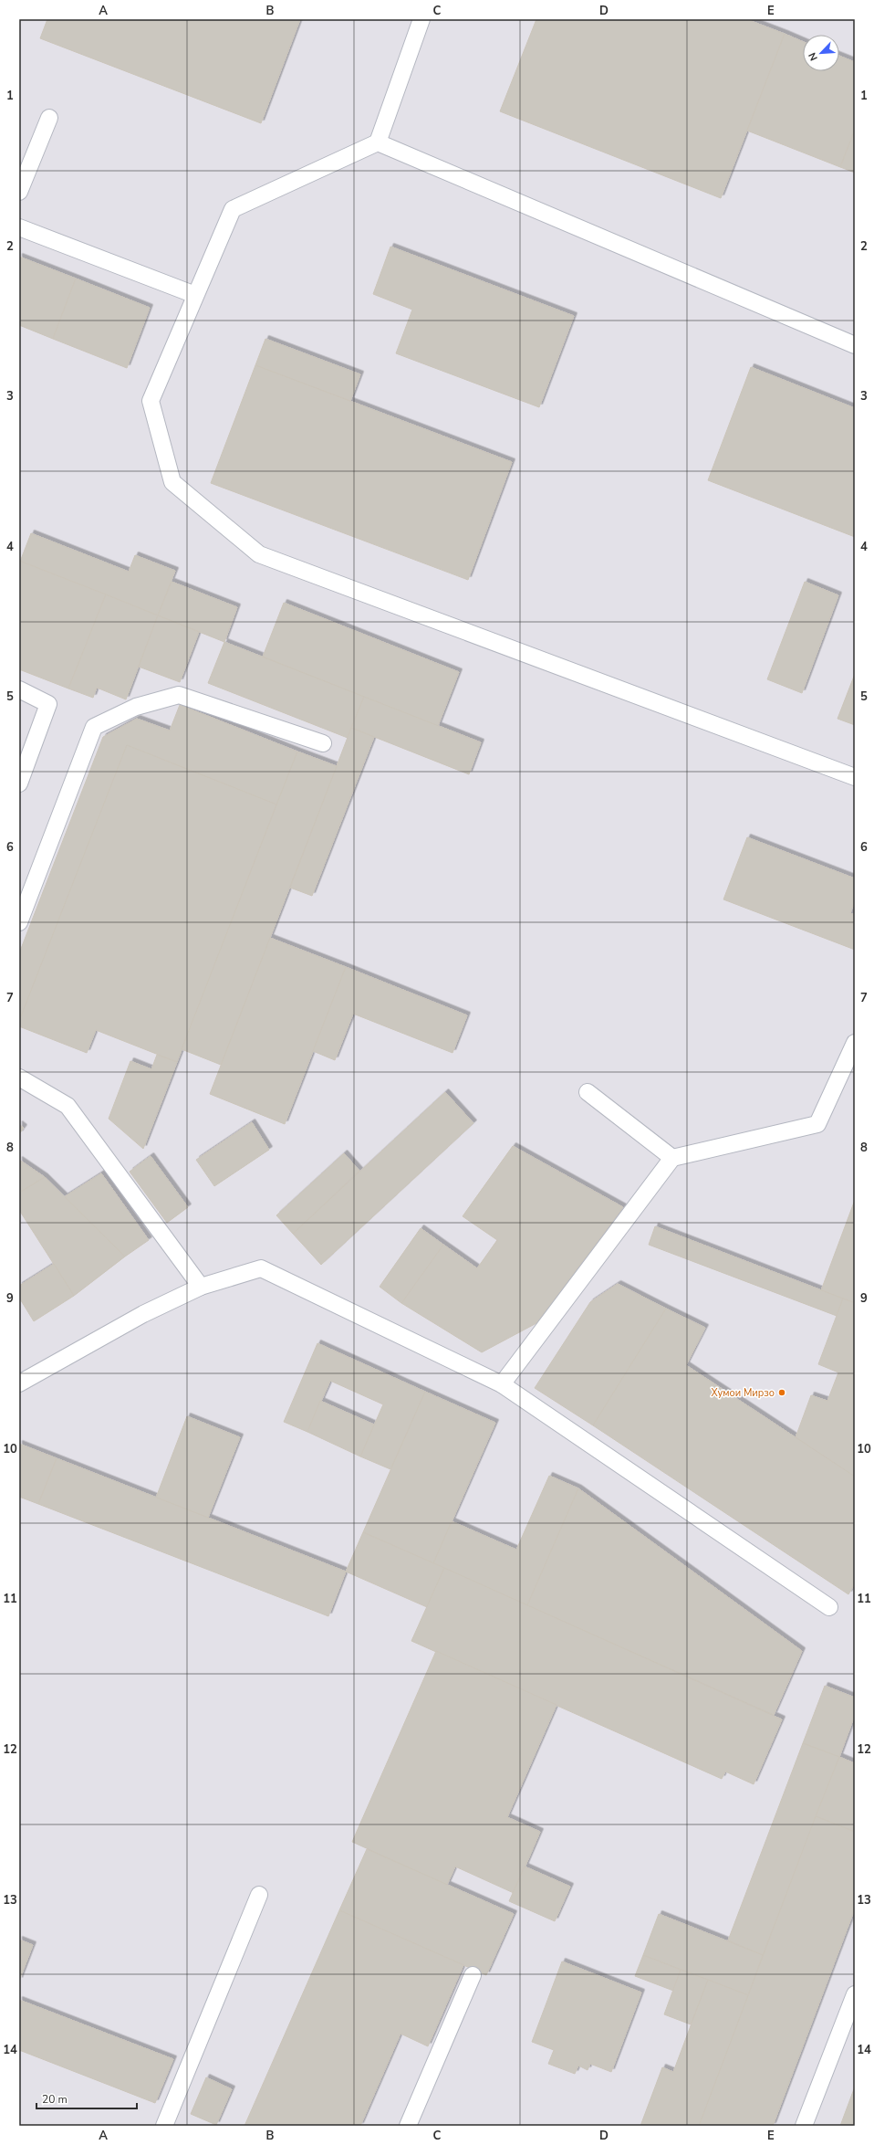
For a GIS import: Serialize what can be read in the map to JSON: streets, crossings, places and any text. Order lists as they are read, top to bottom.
{
  "places": ["Хумои Мирзо"],
  "scale_bar": "20 m",
  "north": "bottom left",
  "grid": {
    "columns": [
      "A",
      "B",
      "C",
      "D",
      "E"
    ],
    "rows": [
      "1",
      "2",
      "3",
      "4",
      "5",
      "6",
      "7",
      "8",
      "9",
      "10",
      "11",
      "12",
      "13",
      "14"
    ]
  }
}
